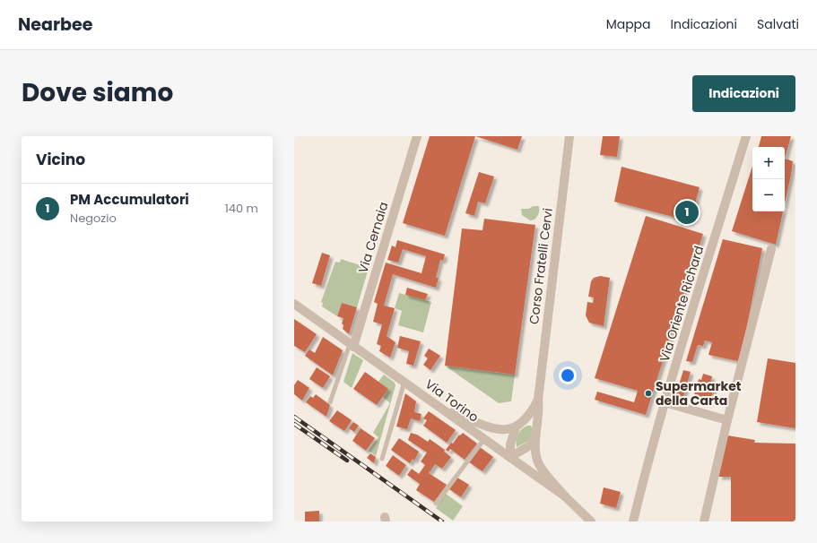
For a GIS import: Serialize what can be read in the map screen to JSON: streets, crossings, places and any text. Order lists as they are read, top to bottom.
{
  "streets": {
    "street": [
      "Via Cernaia",
      "Corso Fratelli Cervi",
      "Via Oriente Richard",
      "Via Torino"
    ]
  },
  "crossings": [
    ["Via Cernaia", "Via Torino"],
    ["Corso Fratelli Cervi", "Via Torino"]
  ],
  "places": ["Supermarket della Carta"],
  "page": {
    "header": "Nearbee",
    "nav": ["Mappa", "Indicazioni", "Salvati"],
    "title": "Dove siamo",
    "buttons": "Indicazioni",
    "heading": "Vicino",
    "map_buttons": ["+", "−"],
    "list": [
      {
        "mark": "1",
        "name": "PM Accumulatori",
        "note": "Negozio",
        "value": "140 m"
      }
    ],
    "pins": "1"
  }
}
